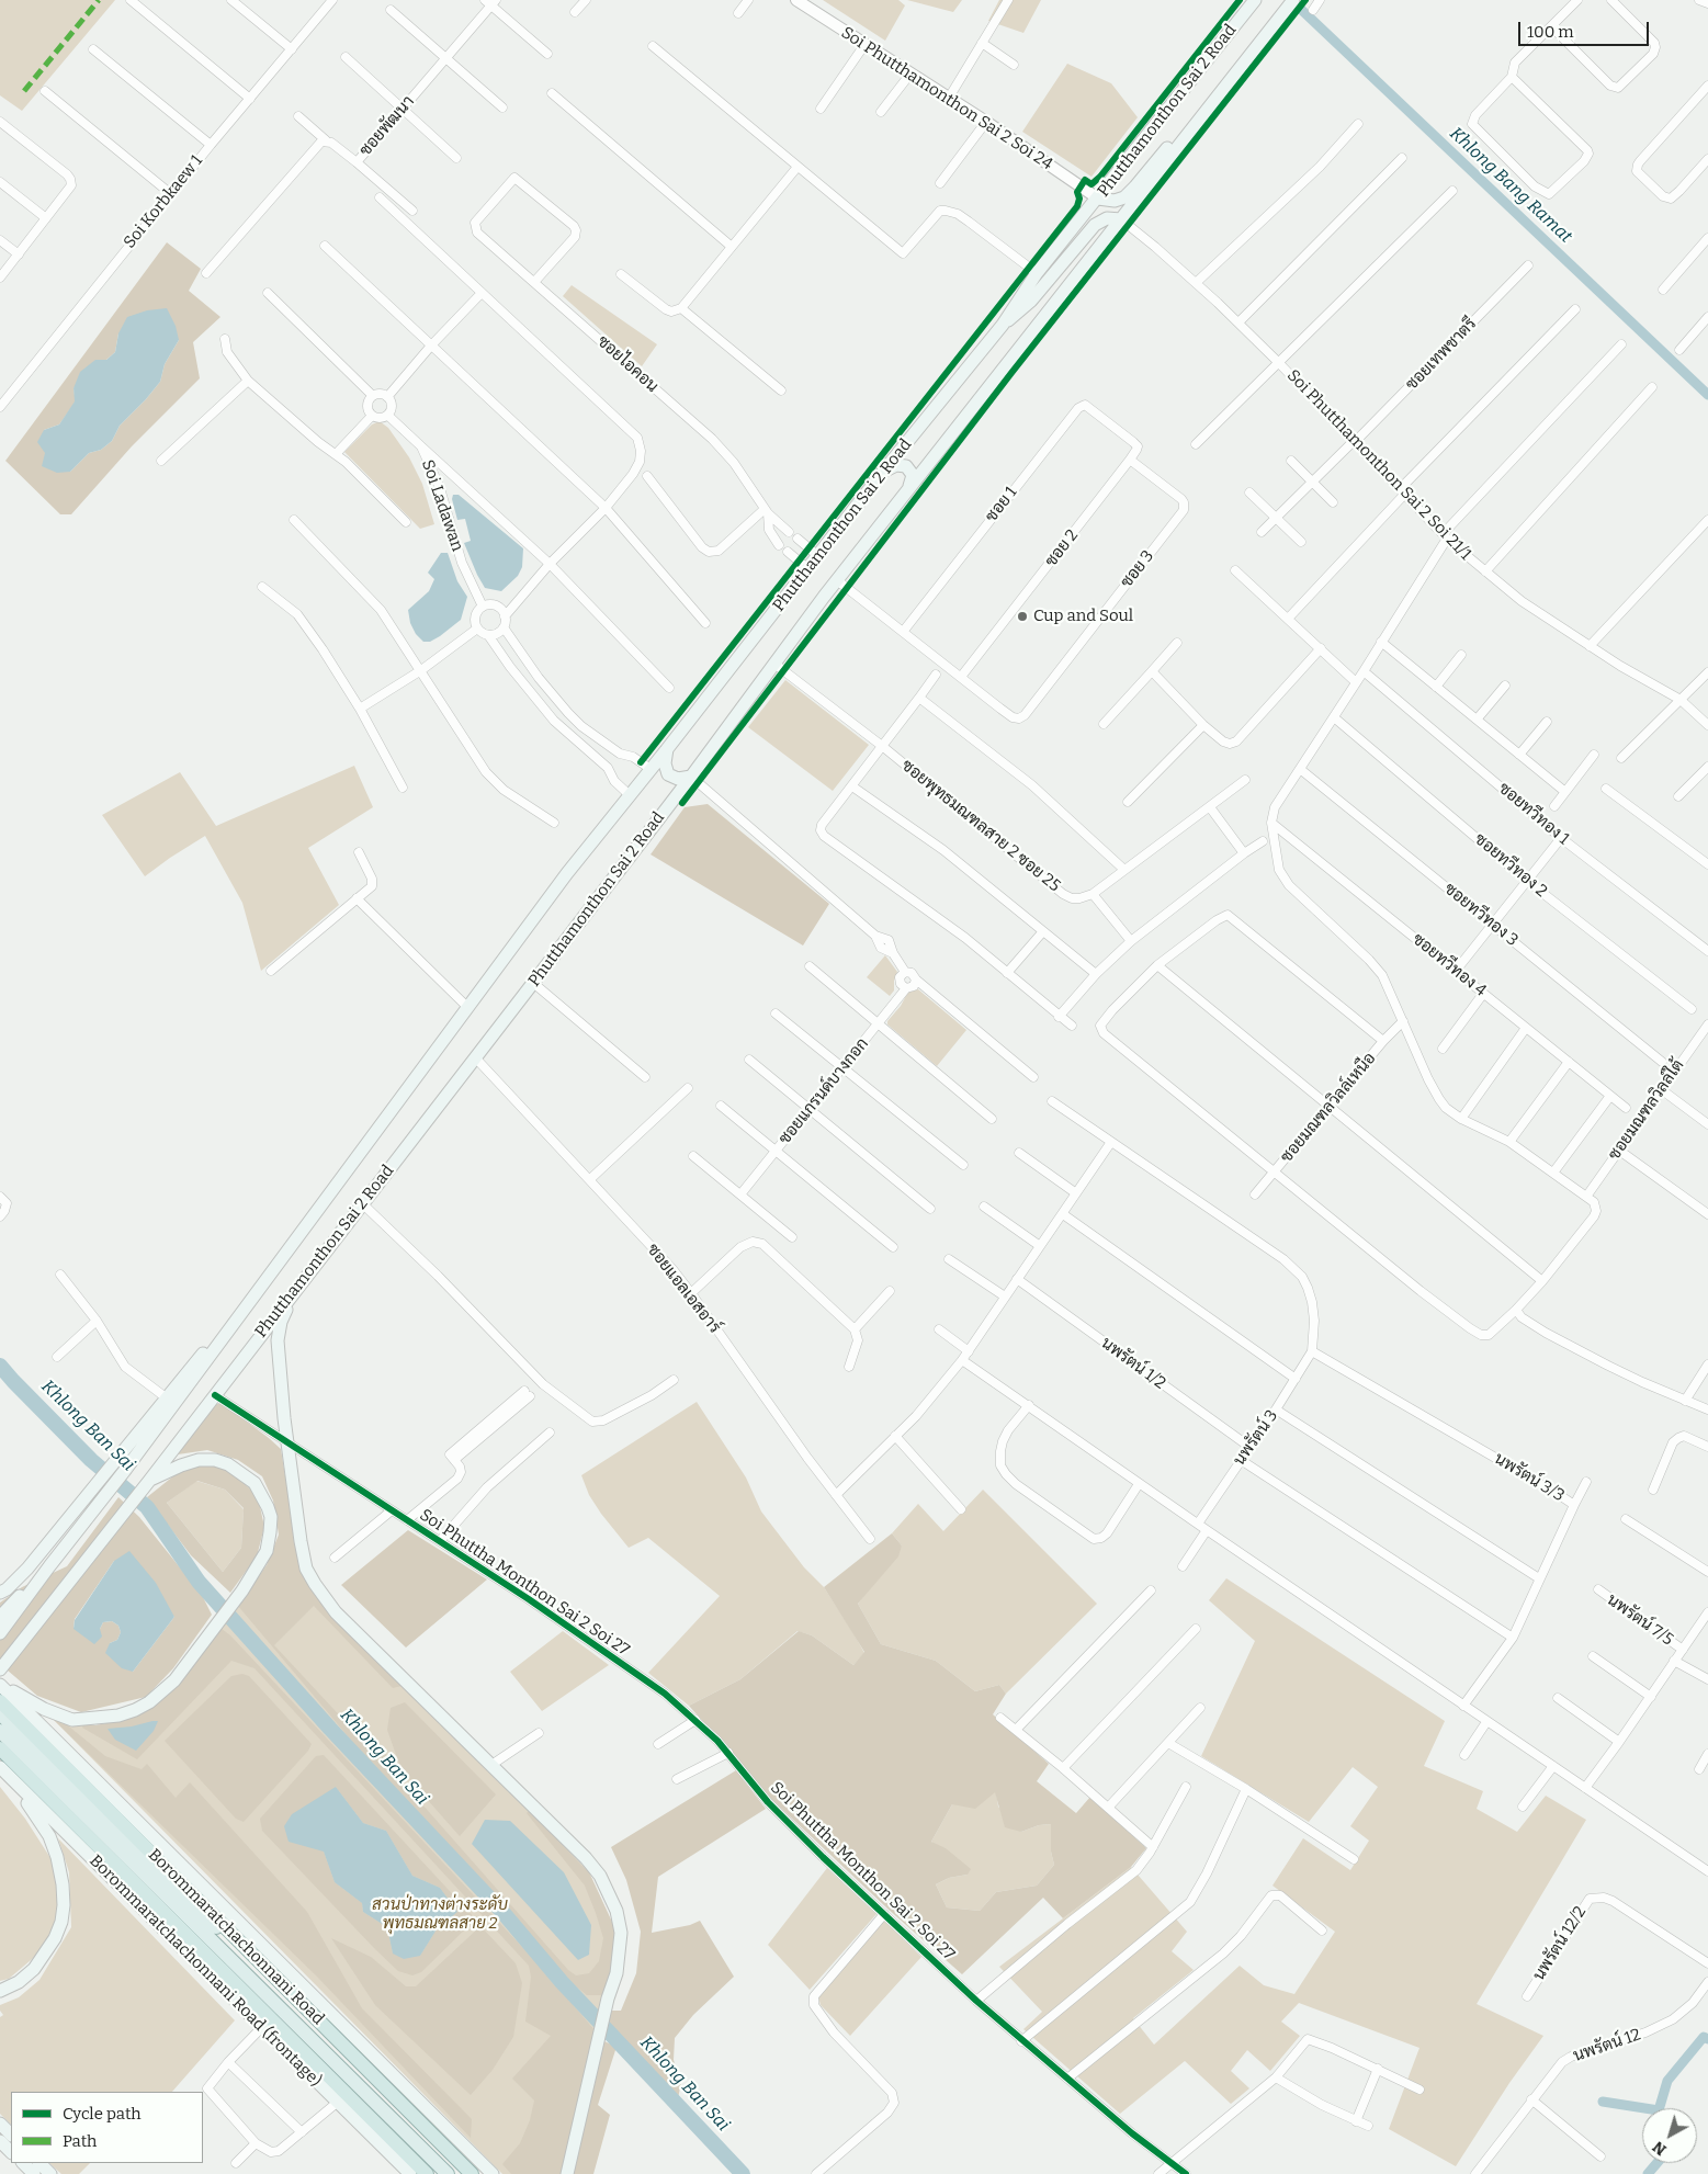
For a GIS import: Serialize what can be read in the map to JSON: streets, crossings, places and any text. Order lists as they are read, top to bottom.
{
  "streets": {
    "highway": ["Borommaratchachonnani Road"],
    "main road": ["Phutthamonthon Sai 2 Road", "Borommaratchachonnani Road (frontage)"],
    "street": [
      "Soi Phutthamonthon Sai 2 Soi 24",
      "ซอยพัฒนา",
      "Soi Korbkaew 1",
      "ซอยเทพชาตรี",
      "ซอยไอคอน",
      "Soi Phutthamonthon Sai 2 Soi 21/1",
      "ซอย 1",
      "Soi Ladawan",
      "ซอย 2",
      "ซอย 3",
      "ซอยทวีทอง 1",
      "ซอยพุทธมณฑลสาย 2 ซอย 25",
      "ซอยทวีทอง 2",
      "ซอยทวีทอง 3",
      "ซอยทวีทอง 4",
      "ซอยแกรนด์บางกอก",
      "ซอยมณฑลวิลล์เหนือ",
      "ซอยมณฑลวิลล์ใต้",
      "ซอยแอลเอสอาร์",
      "นพรัตน์ 1/2",
      "นพรัตน์ 3",
      "นพรัตน์ 3/3",
      "Soi Phuttha Monthon Sai 2 Soi 27",
      "นพรัตน์ 7/5",
      "นพรัตน์ 12/2",
      "นพรัตน์ 12"
    ]
  },
  "crossings": [
    ["Soi Phutthamonthon Sai 2 Soi 24", "Phutthamonthon Sai 2 Road"],
    ["Phutthamonthon Sai 2 Road", "Soi Phutthamonthon Sai 2 Soi 21/1"],
    ["Phutthamonthon Sai 2 Road", "ซอยพุทธมณฑลสาย 2 ซอย 25"],
    ["Phutthamonthon Sai 2 Road", "ซอยแอลเอสอาร์"],
    ["Phutthamonthon Sai 2 Road", "Soi Phuttha Monthon Sai 2 Soi 27"],
    ["ซอยเทพชาตรี", "Soi Phutthamonthon Sai 2 Soi 21/1"],
    ["ซอย 1", "ซอย 2"],
    ["ซอย 1", "ซอย 3"],
    ["ซอย 2", "ซอย 3"],
    ["นพรัตน์ 1/2", "นพรัตน์ 3"],
    ["นพรัตน์ 3", "นพรัตน์ 3/3"]
  ],
  "water": ["Khlong Bang Ramat", "Khlong Ban Sai"],
  "parks": ["สวนป่าทางต่างระดับ พุทธมณฑลสาย 2"],
  "places": ["Cup and Soul"],
  "legend": ["Cycle path", "Path"],
  "scale_bar": "100 m",
  "north": "bottom left"
}
